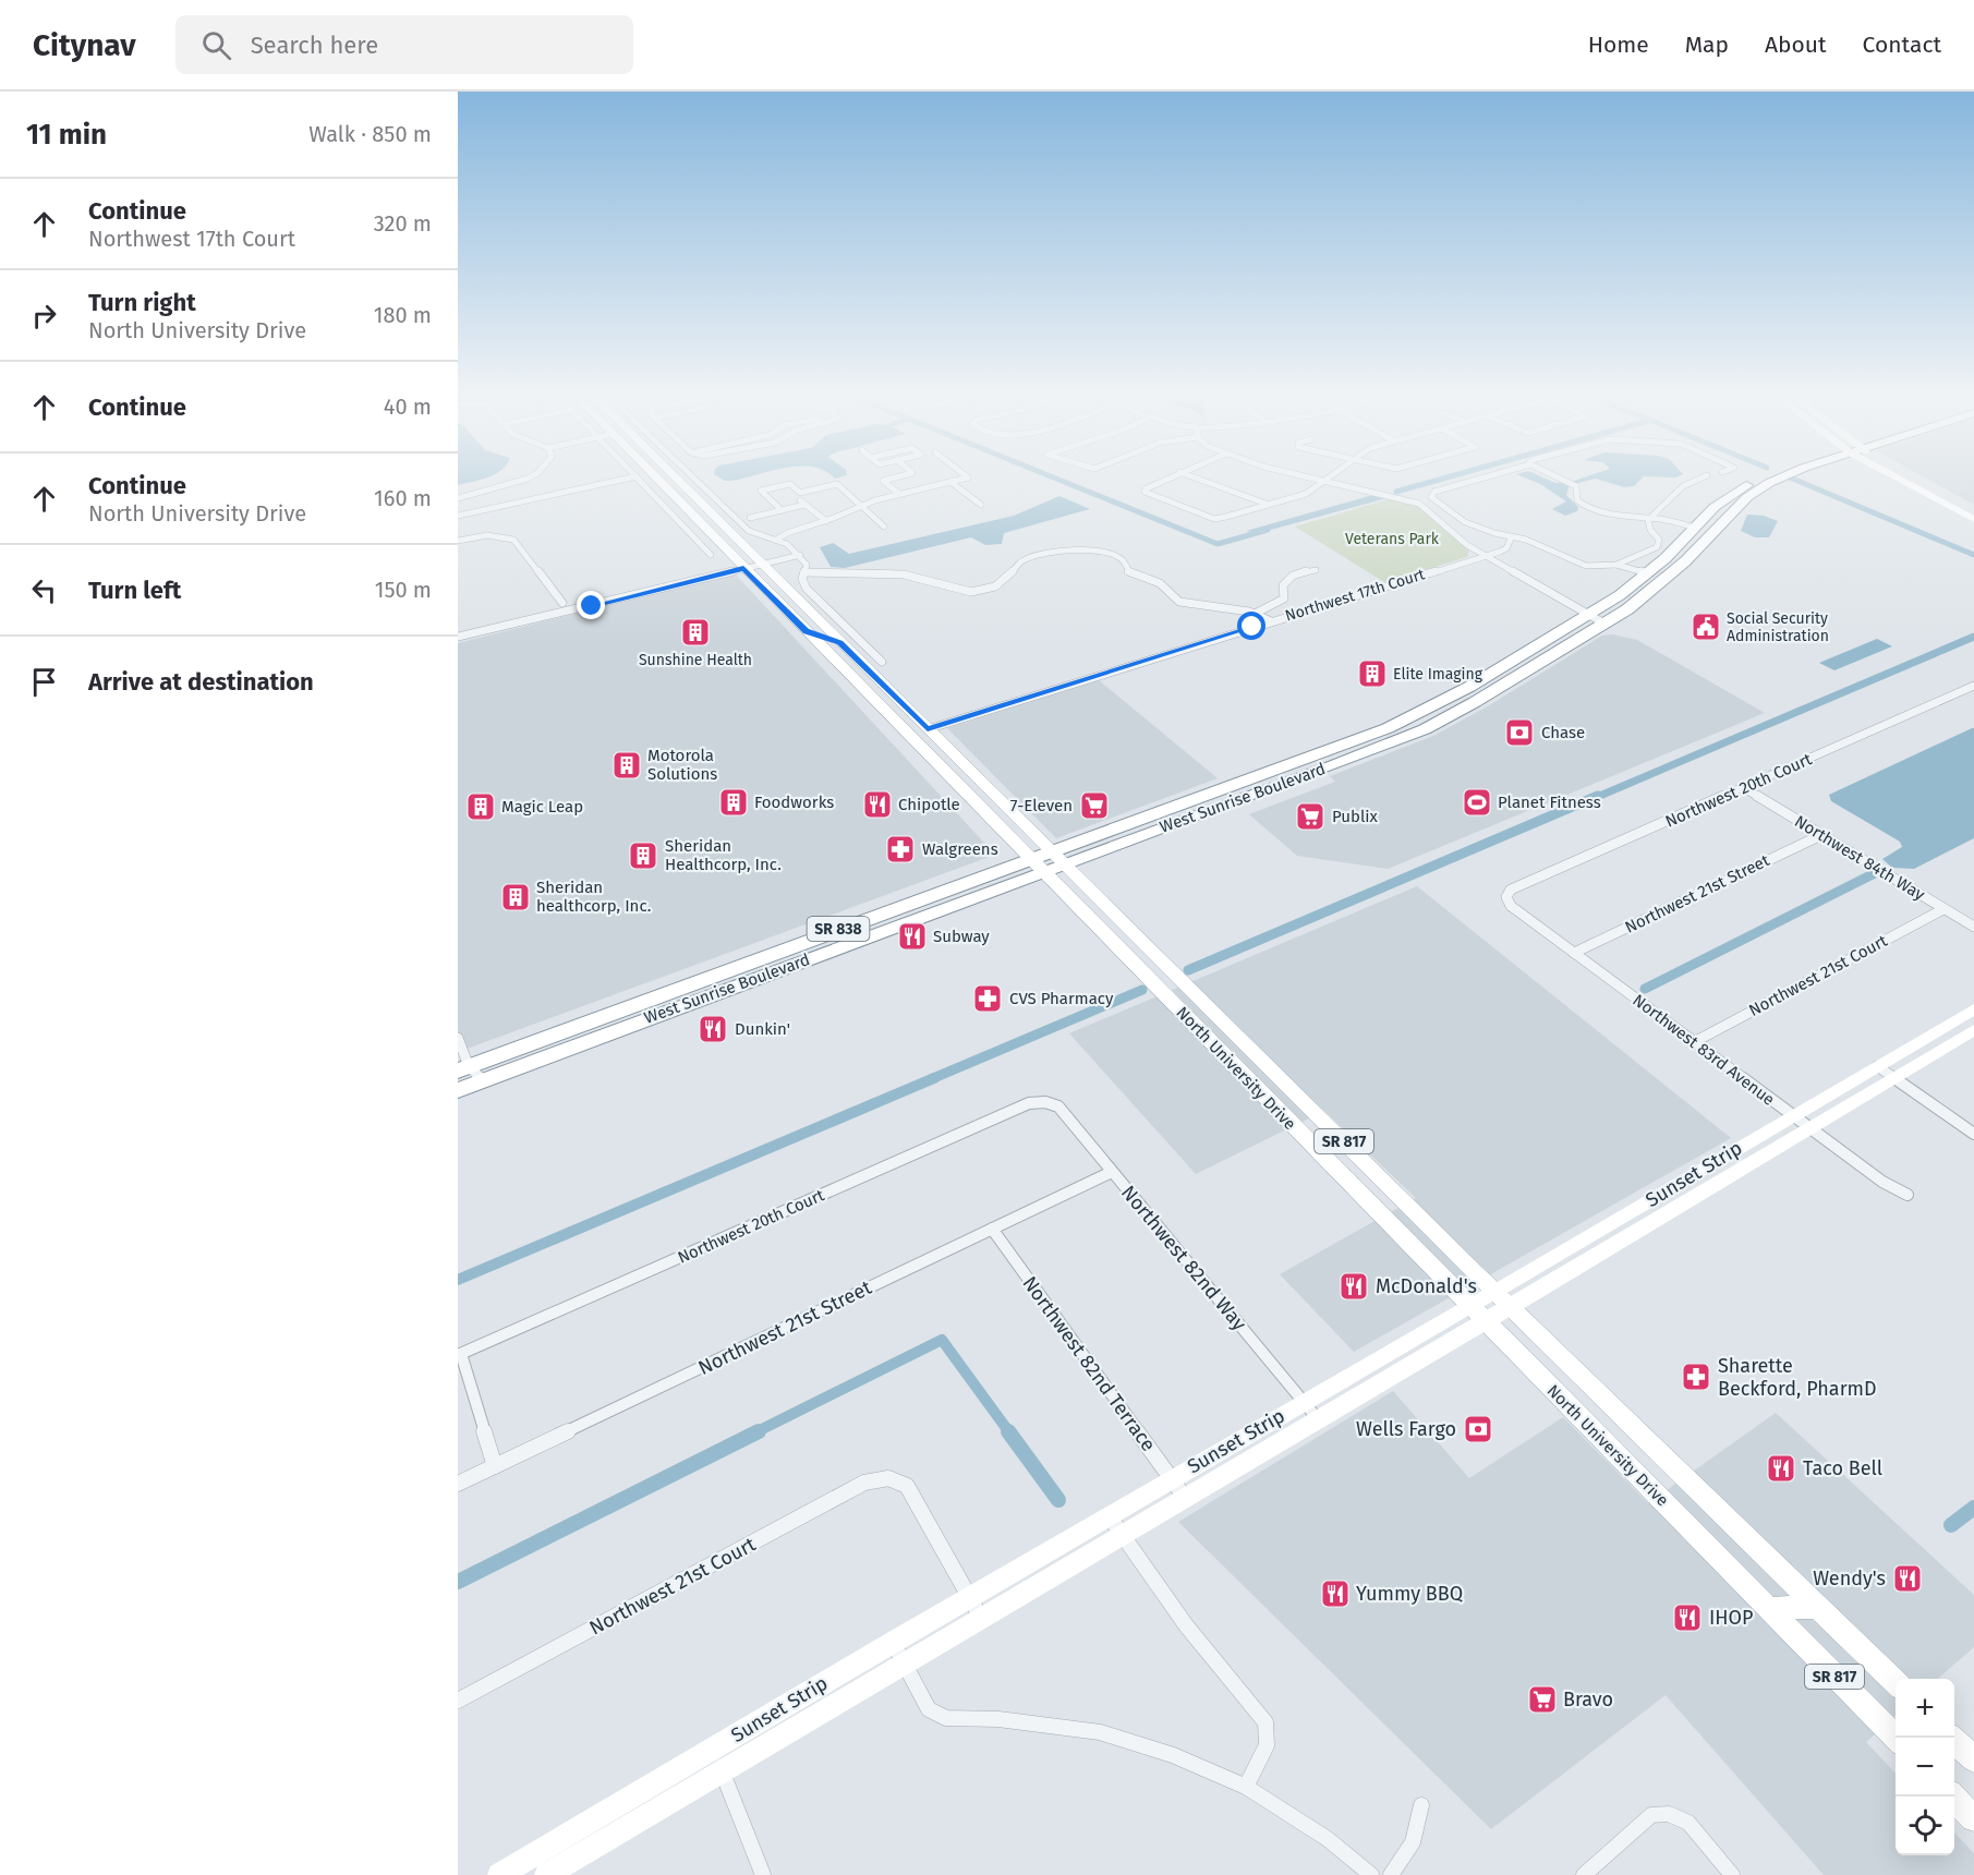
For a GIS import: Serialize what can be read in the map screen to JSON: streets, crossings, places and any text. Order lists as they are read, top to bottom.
{
  "streets": {
    "highway": ["West Sunrise Boulevard", "SR 838"],
    "main road": ["North University Drive", "SR 817"],
    "street": [
      "Northwest 17th Court",
      "Northwest 20th Court",
      "Northwest 84th Way",
      "Northwest 21st Street",
      "Northwest 21st Court",
      "Northwest 83rd Avenue",
      "Sunset Strip",
      "Northwest 82nd Way",
      "Northwest 82nd Terrace"
    ]
  },
  "crossings": [
    ["Northwest 17th Court", "North University Drive"],
    ["Northwest 20th Court", "Northwest 84th Way"],
    ["Northwest 20th Court", "Northwest 83rd Avenue"],
    ["Northwest 20th Court", "Northwest 82nd Way"],
    ["West Sunrise Boulevard", "North University Drive"],
    ["Northwest 84th Way", "Northwest 21st Street"],
    ["Northwest 84th Way", "Northwest 21st Court"],
    ["Northwest 21st Street", "Northwest 83rd Avenue"],
    ["Northwest 21st Street", "Northwest 82nd Way"],
    ["Northwest 21st Street", "Northwest 82nd Terrace"],
    ["Northwest 21st Court", "Northwest 83rd Avenue"],
    ["Northwest 21st Court", "Sunset Strip"],
    ["Northwest 83rd Avenue", "Sunset Strip"],
    ["North University Drive", "Sunset Strip"],
    ["Sunset Strip", "Northwest 82nd Way"],
    ["Sunset Strip", "Northwest 82nd Terrace"]
  ],
  "parks": ["Veterans Park"],
  "places": {
    "public building": ["Social Security Administration"],
    "building": [
      "Sunshine Health",
      "Elite Imaging",
      "Motorola Solutions",
      "Foodworks",
      "Magic Leap",
      "Sheridan Healthcorp, Inc.",
      "Sheridan healthcorp, Inc."
    ],
    "bank": ["Chase", "Wells Fargo"],
    "sports": ["Planet Fitness"],
    "restaurant": [
      "Chipotle",
      "Subway",
      "Dunkin'",
      "McDonald's",
      "Taco Bell",
      "Wendy's",
      "Yummy BBQ",
      "IHOP"
    ],
    "supermarket": ["7-Eleven", "Publix", "Bravo"],
    "pharmacy": ["Walgreens", "CVS Pharmacy", "Sharette Beckford, PharmD"]
  },
  "page": {
    "header": "Citynav",
    "search": "Search here",
    "nav": [
      "Home",
      "Map",
      "About",
      "Contact"
    ],
    "heading": ["11 min", "Walk · 850 m"],
    "list": [
      ["Continue", "Northwest 17th Court", "320 m"],
      ["Turn right", "North University Drive", "180 m"],
      ["Continue", "40 m"],
      ["Continue", "North University Drive", "160 m"],
      ["Turn left", "150 m"],
      "Arrive at destination"
    ],
    "map_buttons": ["+", "−"]
  }
}
